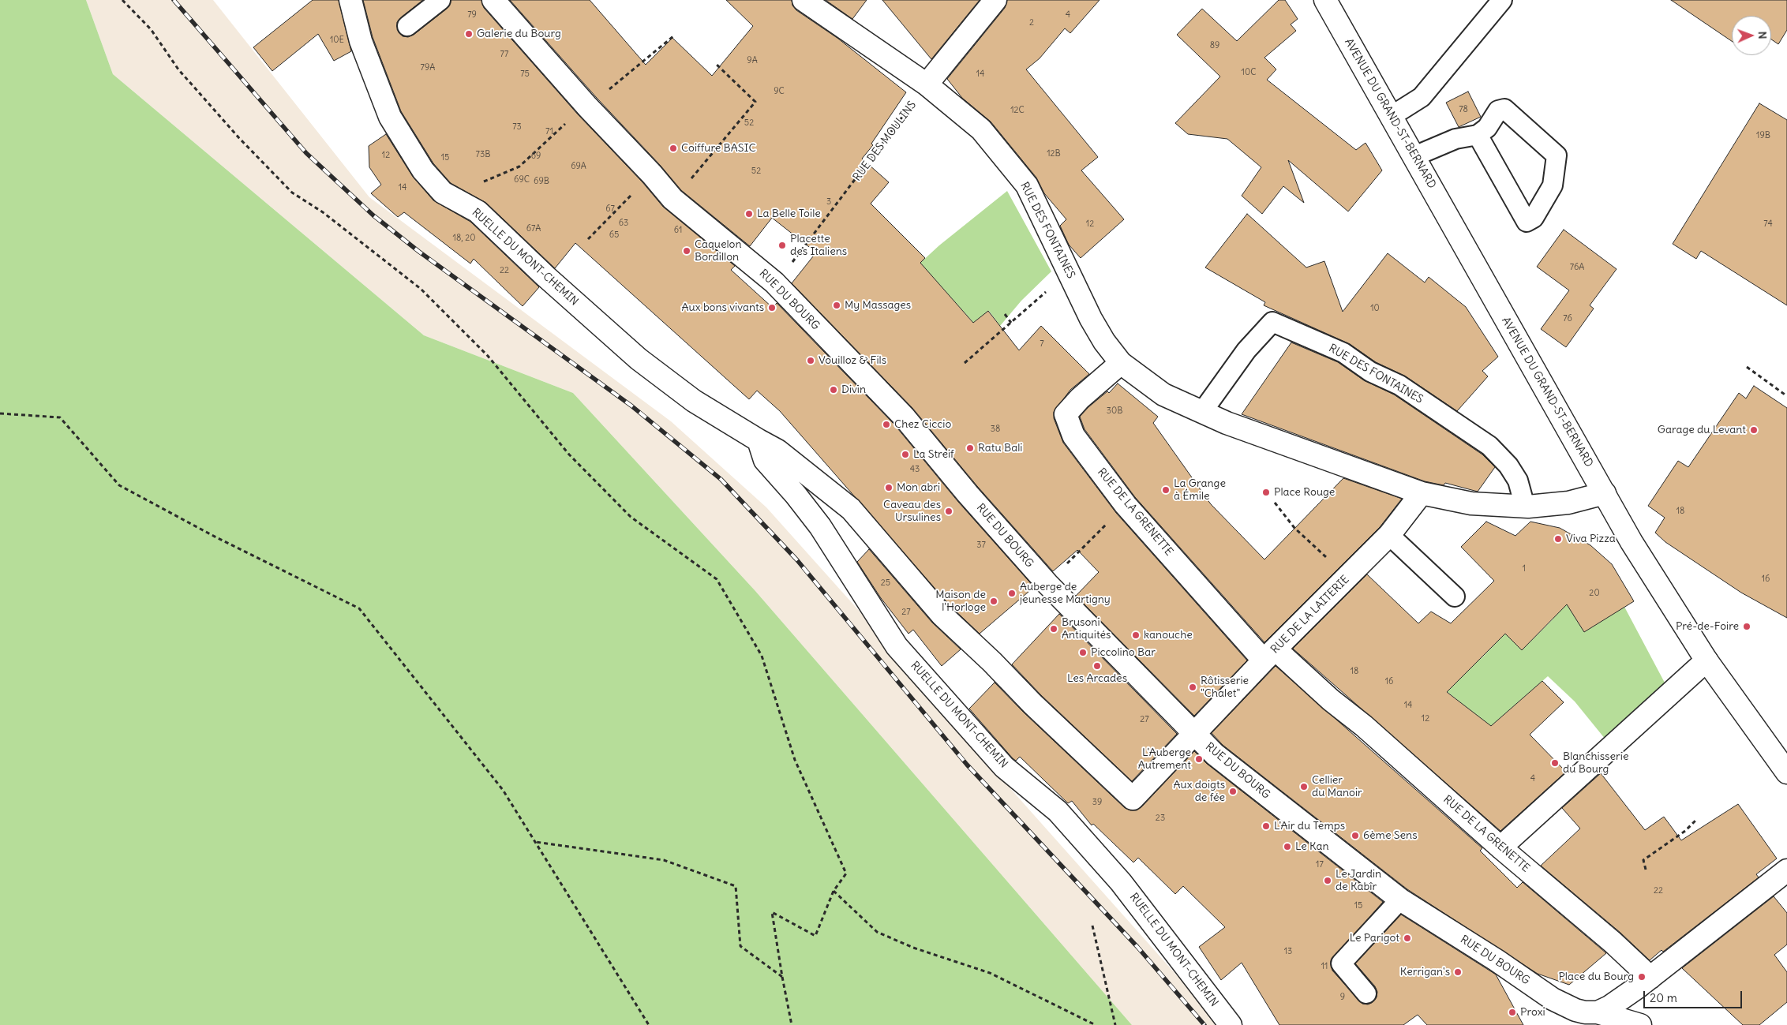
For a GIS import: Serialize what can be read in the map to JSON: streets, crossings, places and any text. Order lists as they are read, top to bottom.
{
  "streets": {
    "street": [
      "AVENUE DU GRAND-ST-BERNARD",
      "RUE DES FONTAINES",
      "RUELLE DU MONT-CHEMIN",
      "RUE DU BOURG",
      "RUE DE LA GRENETTE",
      "RUE DE LA LAITERIE"
    ],
    "path": ["RUE DES MOULINS"]
  },
  "crossings": [
    ["AVENUE DU GRAND-ST-BERNARD", "RUE DES FONTAINES"],
    ["RUE DES MOULINS", "RUE DES FONTAINES"],
    ["RUE DES MOULINS", "RUE DU BOURG"],
    ["RUE DES FONTAINES", "RUE DE LA GRENETTE"],
    ["RUE DES FONTAINES", "RUE DE LA LAITERIE"],
    ["RUELLE DU MONT-CHEMIN", "RUE DU BOURG"],
    ["RUELLE DU MONT-CHEMIN", "RUE DE LA LAITERIE"],
    ["RUE DU BOURG", "RUE DE LA LAITERIE"],
    ["RUE DE LA GRENETTE", "RUE DE LA LAITERIE"]
  ],
  "places": [
    "Galerie du Bourg",
    "Coiffure BASIC",
    "La Belle Toile",
    "Placette des Italiens",
    "Caquelon Bordillon",
    "My Massages",
    "Aux bons vivants",
    "Vouilloz & Fils",
    "Divin",
    "Chez Ciccio",
    "Garage du Levant",
    "Ratu Bali",
    "La Streif",
    "Mon abri",
    "La Grange à Émile",
    "Place Rouge",
    "Caveau des Ursulines",
    "Viva Pizza",
    "Auberge de jeunesse Martigny",
    "Maison de l'Horloge",
    "Pré-de-Foire",
    "Brusoni Antiquités",
    "kanouche",
    "Piccolino Bar",
    "Les Arcades",
    "Rôtisserie \"Chalet\"",
    "L'Auberge Autrement",
    "Blanchisserie du Bourg",
    "Cellier du Manoir",
    "Aux doigts de fée",
    "L'Air du Temps",
    "6ème Sens",
    "Le Kan",
    "Le Jardin de Kabîr",
    "Le Parigot",
    "Kerrigan's",
    "Place du Bourg",
    "Proxi"
  ],
  "house_numbers": [
    "79",
    "4",
    "2",
    "10E",
    "89",
    "77",
    "9A",
    "79A",
    "10C",
    "75",
    "14",
    "9C",
    "78",
    "12C",
    "52",
    "73",
    "71",
    "19B",
    "12B",
    "73B",
    "12",
    "69",
    "15",
    "69A",
    "52",
    "69C",
    "69B",
    "14",
    "3",
    "67",
    "63",
    "12",
    "74",
    "67A",
    "61",
    "65",
    "18, 20",
    "76A",
    "22",
    "10",
    "76",
    "7",
    "30B",
    "38",
    "43",
    "18",
    "37",
    "1",
    "16",
    "25",
    "20",
    "27",
    "18",
    "16",
    "14",
    "12",
    "27",
    "4",
    "39",
    "23",
    "17",
    "22",
    "15",
    "13",
    "11",
    "9"
  ],
  "scale_bar": "20 m",
  "north": "right"
}
